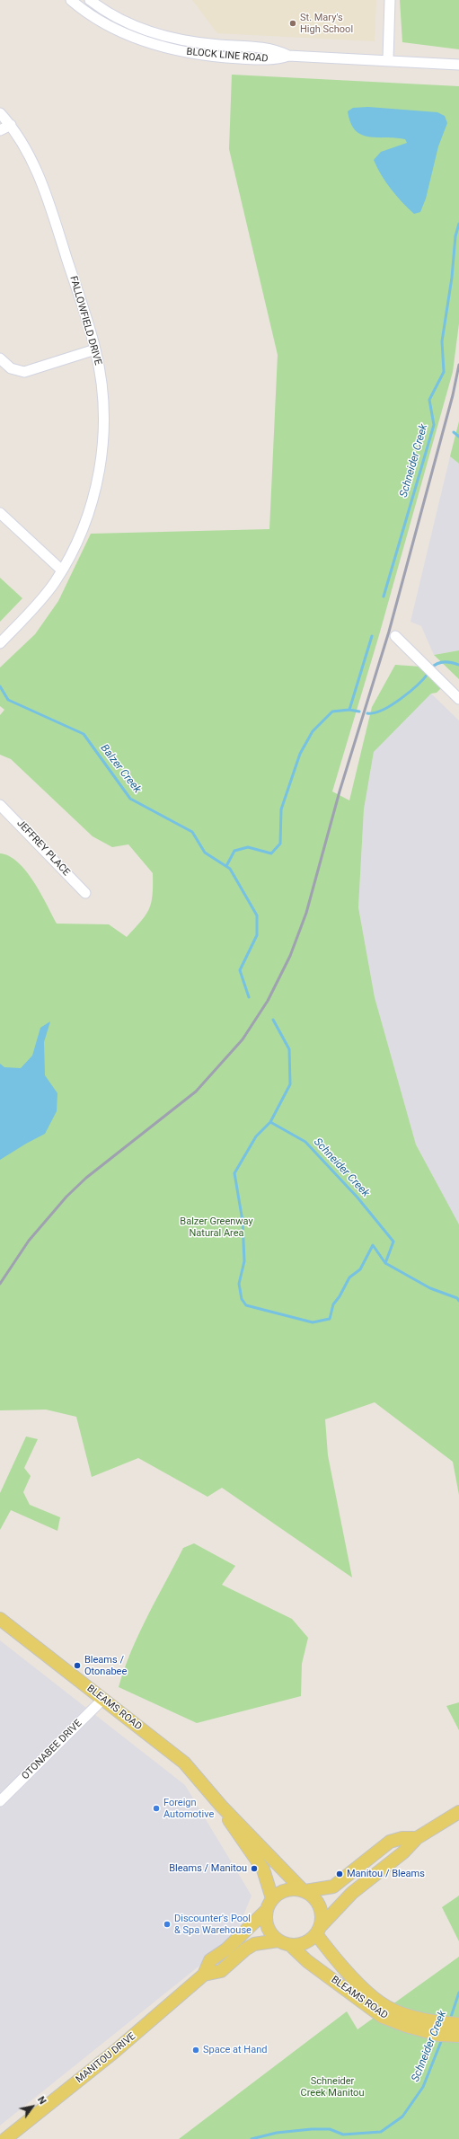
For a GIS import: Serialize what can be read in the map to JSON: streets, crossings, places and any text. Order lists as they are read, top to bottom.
{
  "streets": {
    "main road": ["BLEAMS ROAD", "MANITOU DRIVE"],
    "street": [
      "BLOCK LINE ROAD",
      "FALLOWFIELD DRIVE",
      "JEFFREY PLACE",
      "OTONABEE DRIVE"
    ]
  },
  "crossings": [
    ["BLEAMS ROAD", "OTONABEE DRIVE"],
    ["BLEAMS ROAD", "MANITOU DRIVE"]
  ],
  "water": ["Schneider Creek", "Balzer Creek"],
  "parks": ["Balzer Greenway Natural Area", "Schneider Creek Manitou"],
  "places": [
    "St. Mary's High School",
    "Bleams / Otonabee",
    "Foreign Automotive",
    "Bleams / Manitou",
    "Manitou / Bleams",
    "Discounter's Pool & Spa Warehouse",
    "Space at Hand"
  ],
  "north": "top right"
}
